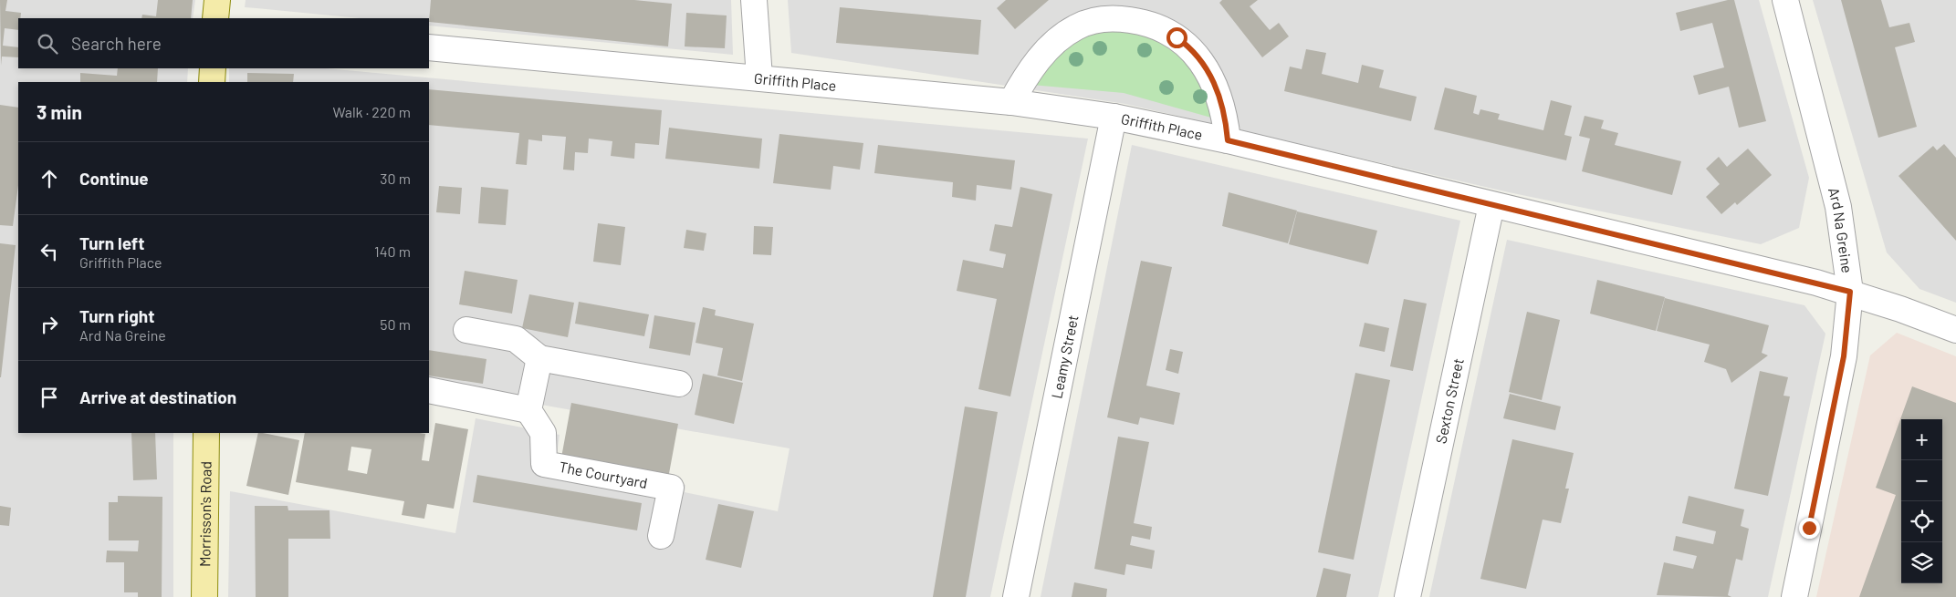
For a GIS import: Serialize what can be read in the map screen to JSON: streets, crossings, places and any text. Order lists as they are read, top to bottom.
{
  "streets": {
    "main road": ["Morrisson's Road"],
    "street": [
      "Griffith Place",
      "Ard Na Greine",
      "Leamy Street",
      "Sexton Street",
      "The Courtyard"
    ]
  },
  "crossings": [
    ["Griffith Place", "Ard Na Greine"],
    ["Griffith Place", "Leamy Street"],
    ["Griffith Place", "Sexton Street"]
  ],
  "page": {
    "search": "Search here",
    "heading": ["3 min", "Walk · 220 m"],
    "list": [
      ["Continue", "30 m"],
      ["Turn left", "Griffith Place", "140 m"],
      ["Turn right", "Ard Na Greine", "50 m"],
      "Arrive at destination"
    ],
    "map_buttons": ["+", "−"]
  }
}
